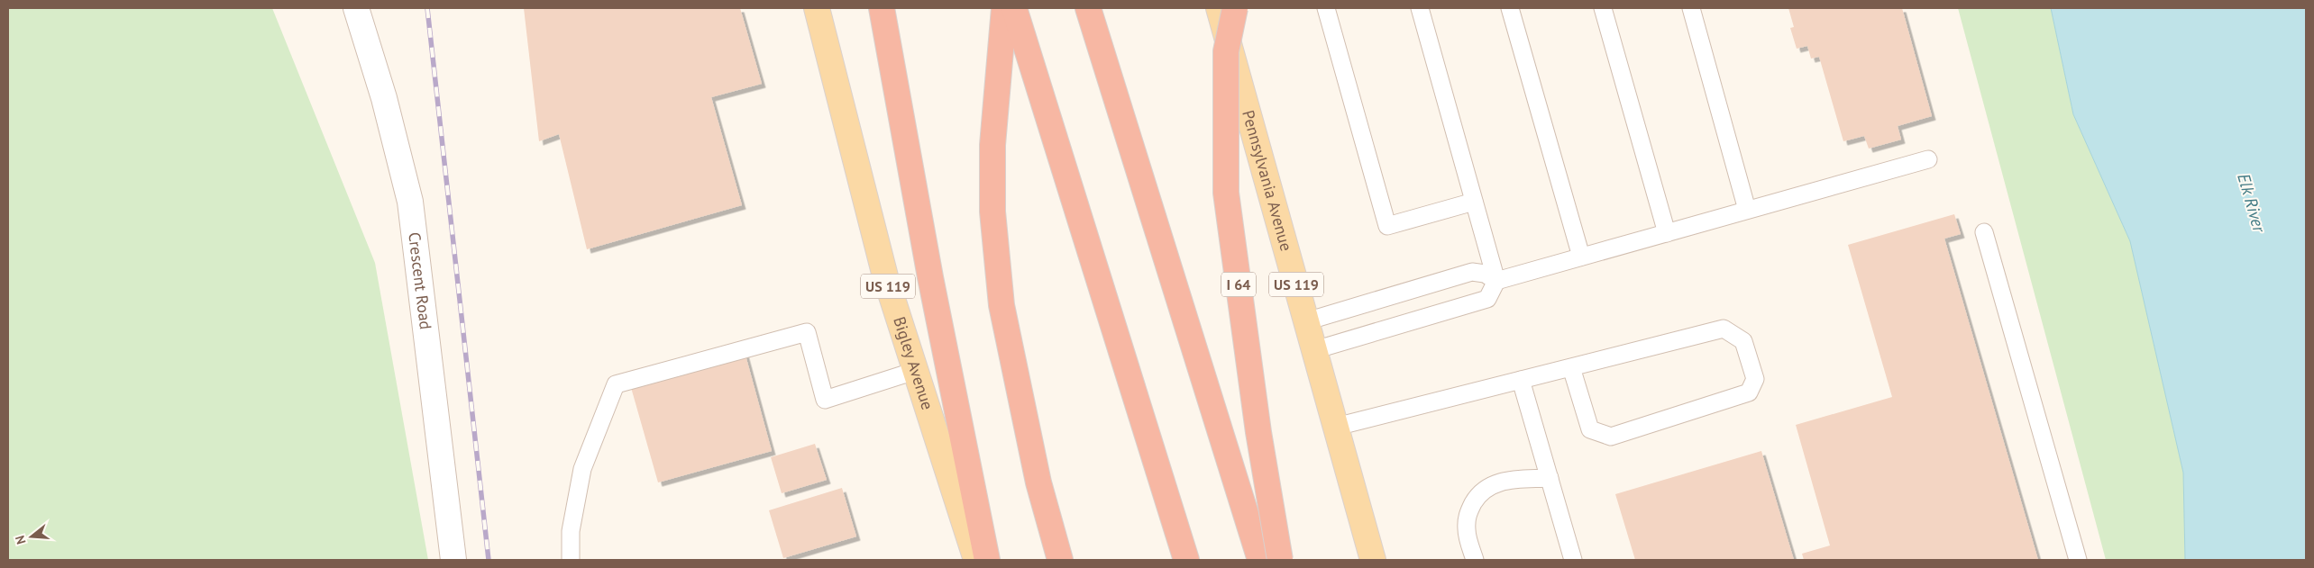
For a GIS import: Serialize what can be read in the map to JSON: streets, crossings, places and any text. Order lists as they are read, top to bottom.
{
  "streets": {
    "highway": ["I 64"],
    "main road": ["Pennsylvania Avenue", "US 119", "Bigley Avenue"],
    "street": ["Crescent Road"]
  },
  "water": ["Elk River"],
  "north": "left"
}
